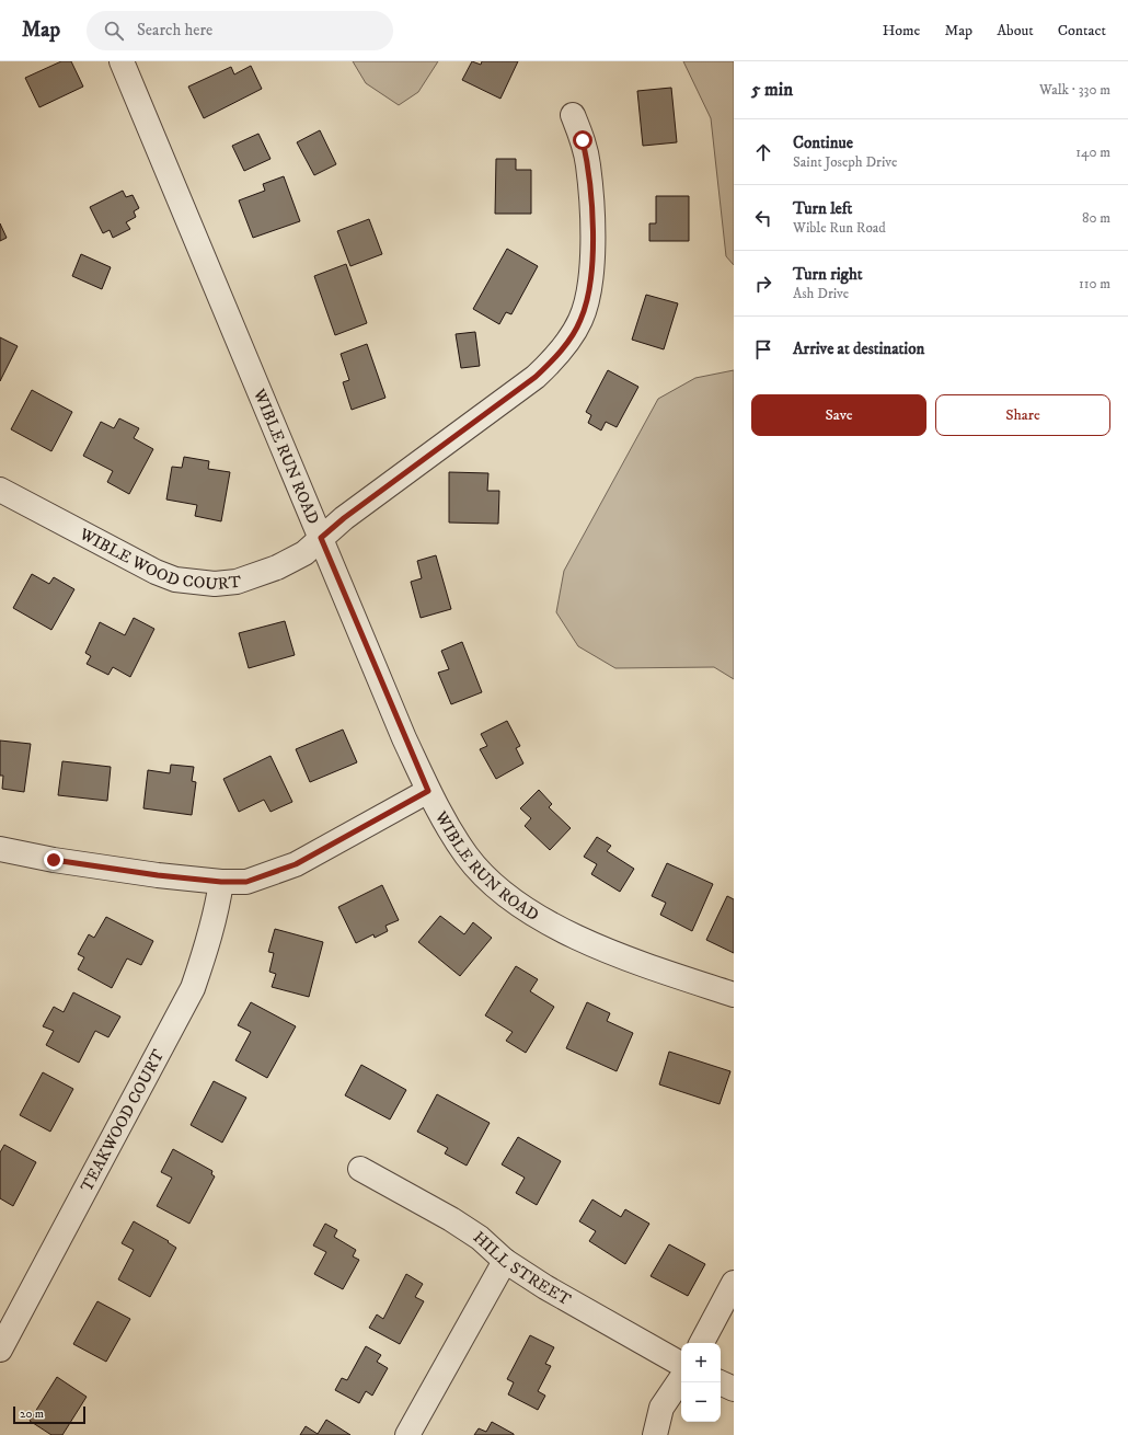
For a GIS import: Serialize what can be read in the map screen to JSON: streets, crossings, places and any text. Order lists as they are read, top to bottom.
{
  "streets": {
    "street": [
      "WIBLE RUN ROAD",
      "WIBLE WOOD COURT",
      "TEAKWOOD COURT",
      "HILL STREET"
    ]
  },
  "crossings": [
    ["WIBLE RUN ROAD", "WIBLE WOOD COURT"]
  ],
  "scale_bar": "20 m",
  "page": {
    "header": "Map",
    "search": "Search here",
    "nav": [
      "Home",
      "Map",
      "About",
      "Contact"
    ],
    "heading": ["5 min", "Walk · 330 m"],
    "list": [
      ["Continue", "Saint Joseph Drive", "140 m"],
      ["Turn left", "Wible Run Road", "80 m"],
      ["Turn right", "Ash Drive", "110 m"],
      "Arrive at destination"
    ],
    "buttons": ["Save", "Share"],
    "map_buttons": ["+", "−"],
    "scale": "20 m"
  }
}
